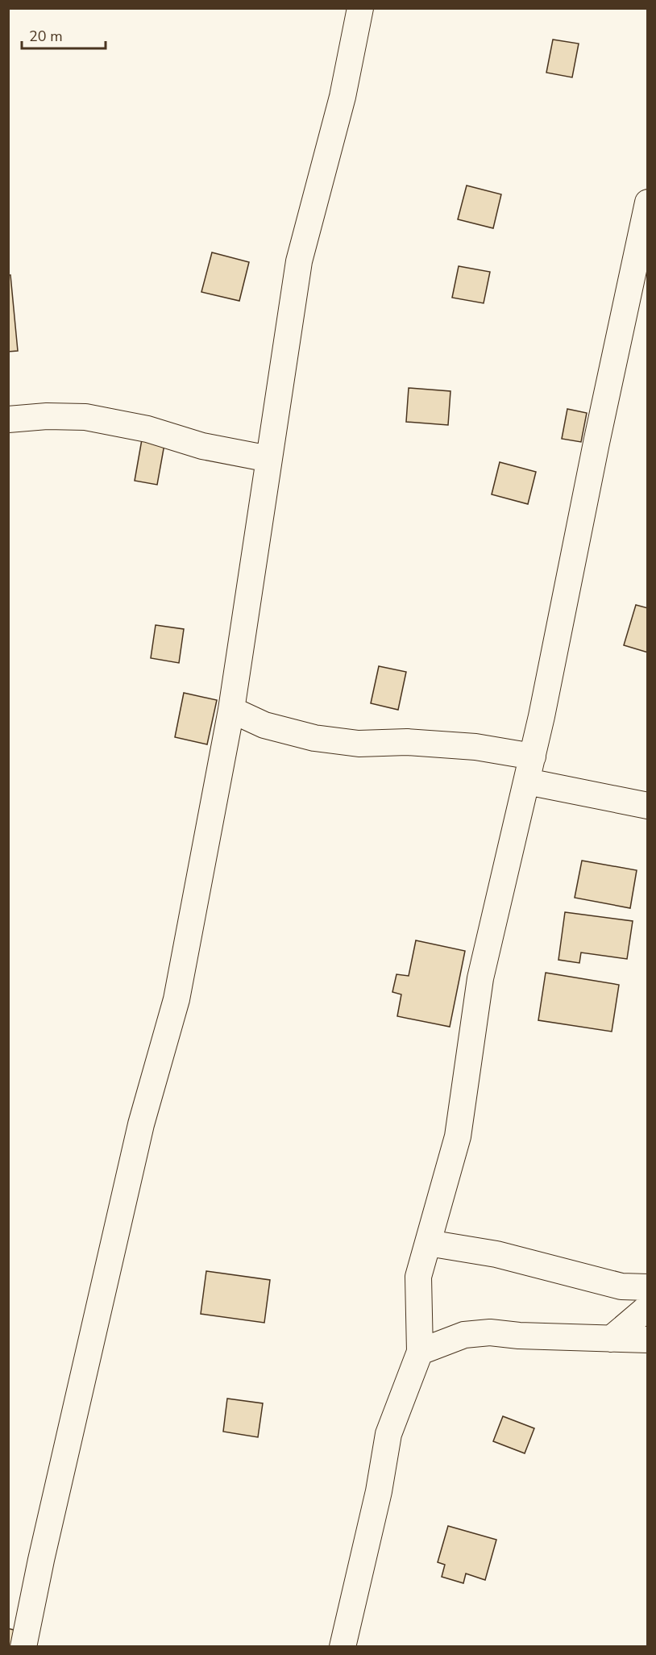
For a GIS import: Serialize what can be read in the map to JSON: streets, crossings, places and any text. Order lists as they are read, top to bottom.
{
  "scale_bar": "20 m"
}
